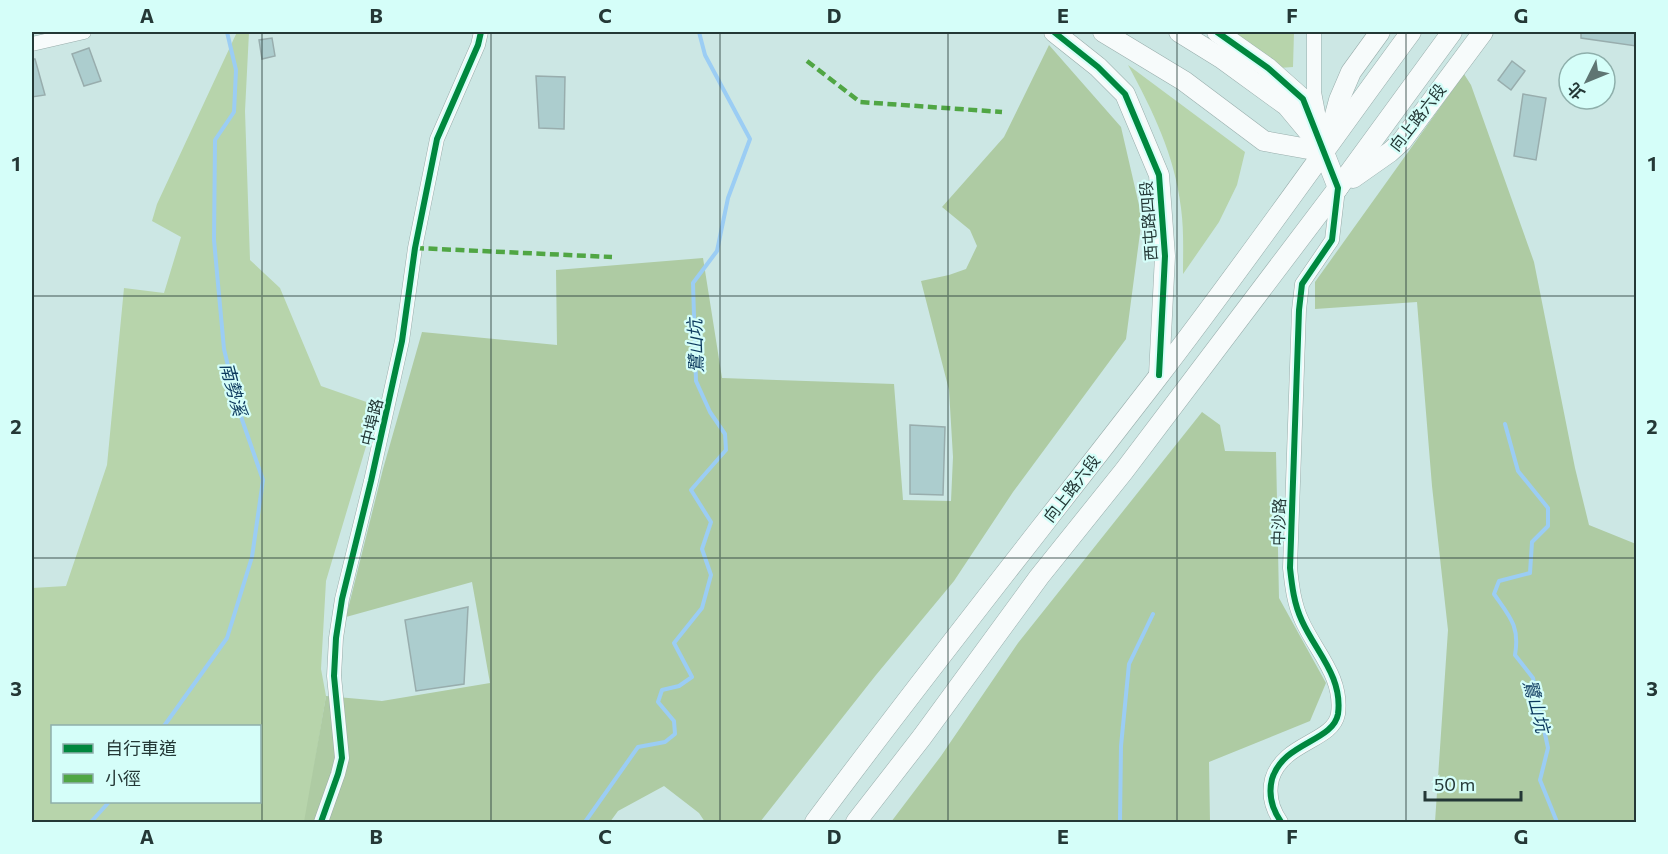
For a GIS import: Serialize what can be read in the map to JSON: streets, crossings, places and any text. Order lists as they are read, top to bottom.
{
  "streets": {
    "main road": ["向上路六段", "西屯路四段"],
    "street": ["中埠路", "中沙路"]
  },
  "crossings": [
    ["向上路六段", "西屯路四段"],
    ["向上路六段", "中沙路"]
  ],
  "water": ["鷺山坑", "南勢溪"],
  "legend": ["自行車道", "小徑"],
  "scale_bar": "50 m",
  "north": "bottom left",
  "grid": {
    "columns": [
      "A",
      "B",
      "C",
      "D",
      "E",
      "F",
      "G"
    ],
    "rows": ["1", "2", "3"]
  }
}
